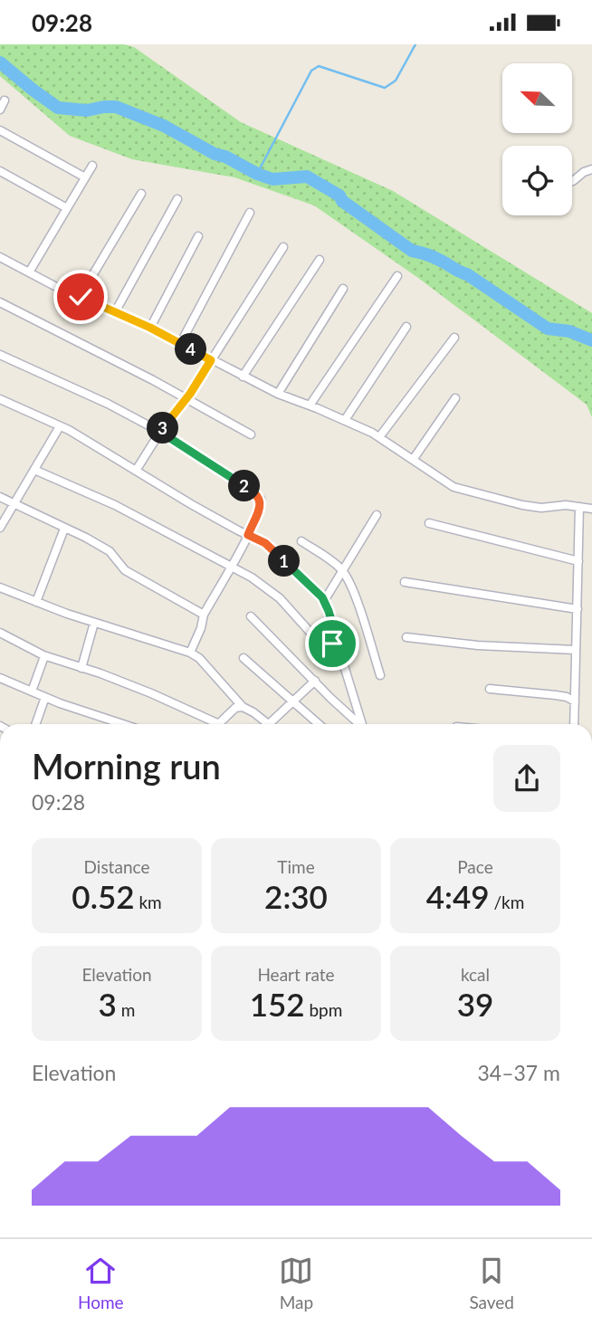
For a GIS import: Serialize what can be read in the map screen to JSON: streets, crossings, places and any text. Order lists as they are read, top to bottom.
{
  "north": "top left",
  "page": {
    "status": "09:28",
    "pins": [
      "4",
      "3",
      "2",
      "1"
    ],
    "heading": ["Morning run", "09:28"],
    "stats": [
      ["Distance", "0.52 km"],
      ["Time", "2:30"],
      ["Pace", "4:49 /km"],
      ["Elevation", "3 m"],
      ["Heart rate", "152 bpm"],
      ["kcal", "39"]
    ],
    "chart": ["Elevation", "34–37 m"],
    "tabs": ["Home", "Map", "Saved"]
  }
}
